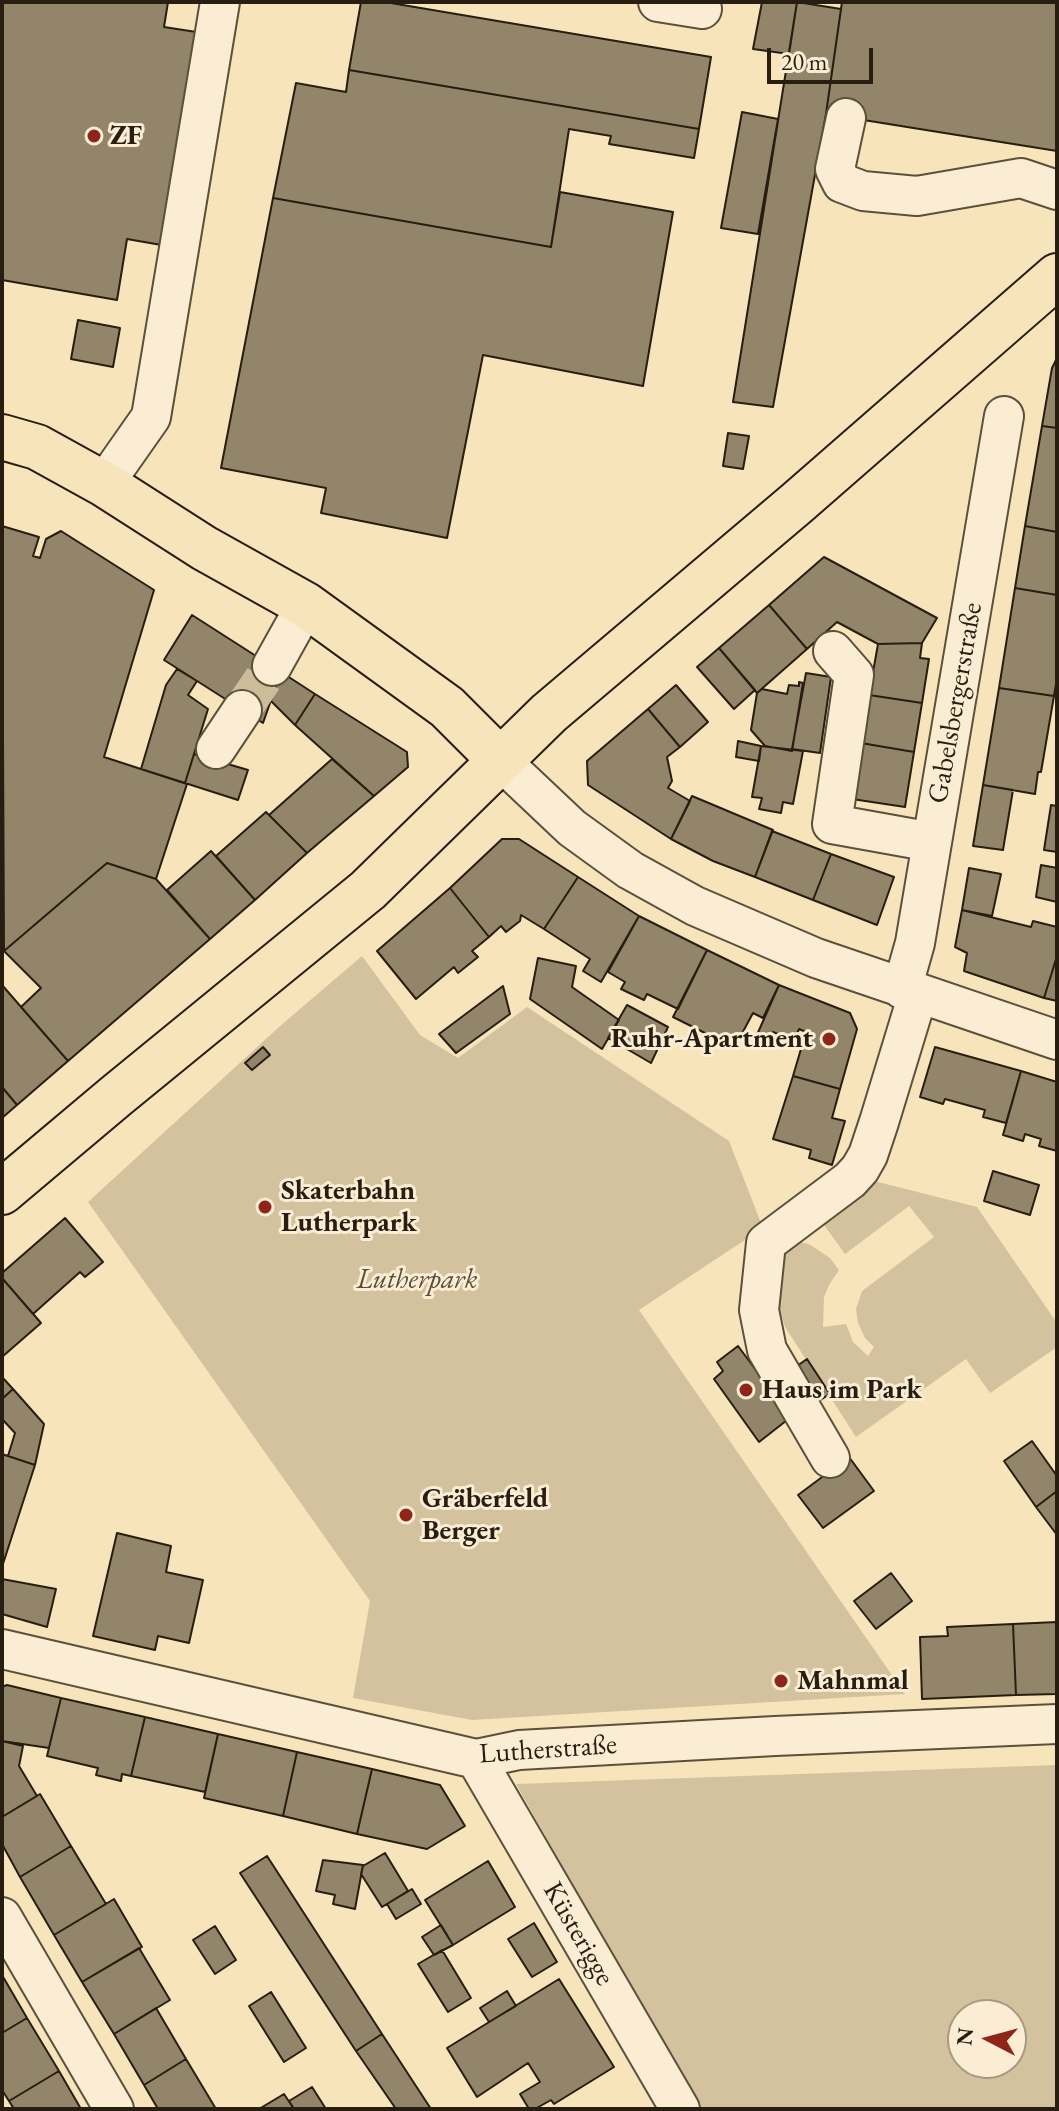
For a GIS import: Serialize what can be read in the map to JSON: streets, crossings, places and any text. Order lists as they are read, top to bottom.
{
  "streets": {
    "street": ["Gabelsbergerstraße", "Lutherstraße", "Küsterigge"]
  },
  "crossings": [
    ["Lutherstraße", "Küsterigge"]
  ],
  "parks": ["Lutherpark"],
  "places": [
    "ZF",
    "Ruhr-Apartment",
    "Skaterbahn Lutherpark",
    "Haus im Park",
    "Gräberfeld Berger",
    "Mahnmal"
  ],
  "scale_bar": "20 m",
  "north": "left"
}
